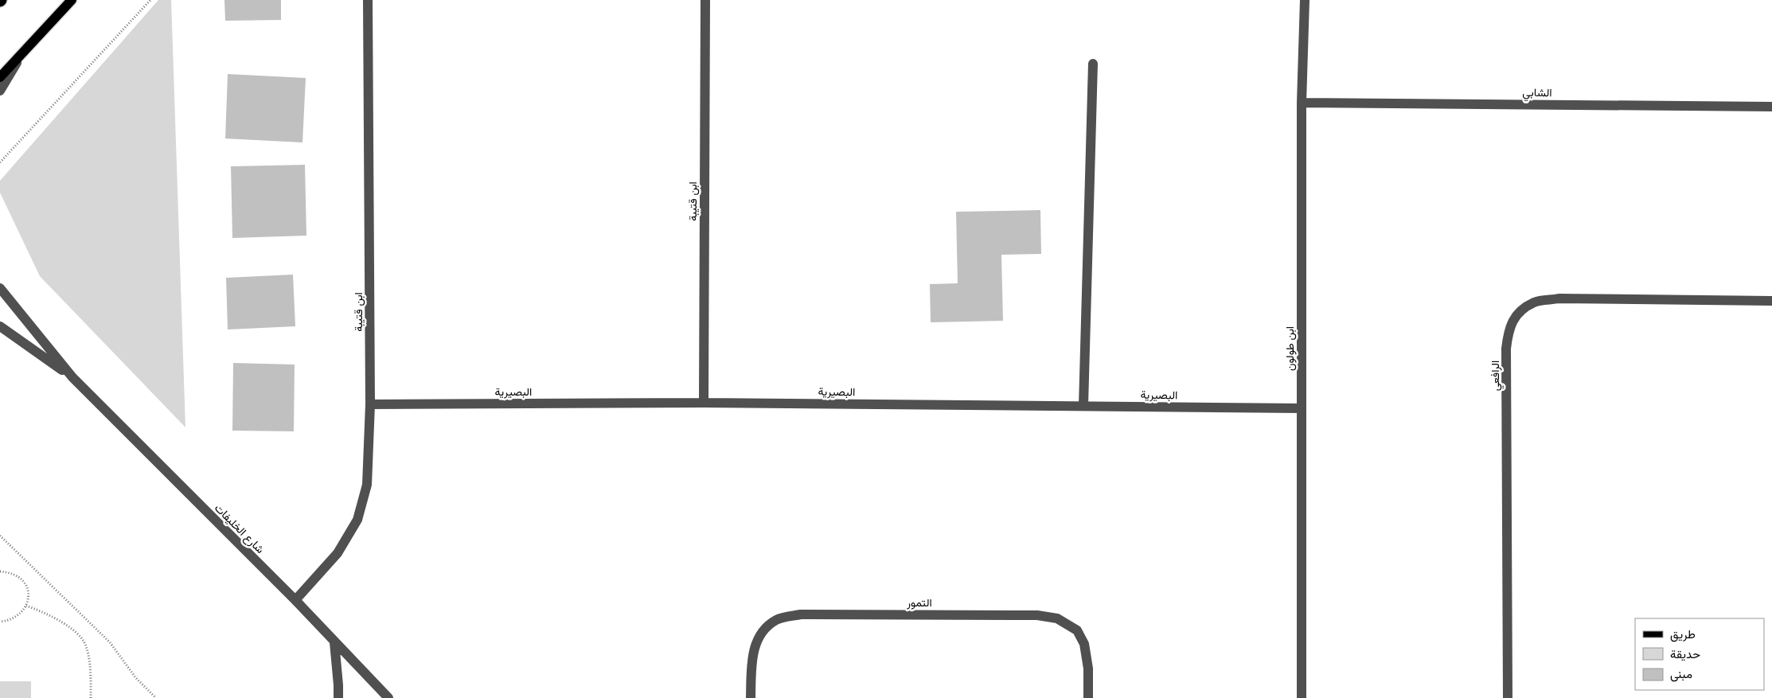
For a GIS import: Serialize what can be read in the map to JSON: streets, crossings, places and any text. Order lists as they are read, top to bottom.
{
  "streets": {
    "street": [
      "الشابي",
      "ابن قتيبة",
      "ابن طولون",
      "الرافعي",
      "البصيرية",
      "شارع الخليفات",
      "التمور"
    ]
  },
  "crossings": [
    ["الشابي", "ابن طولون"],
    ["ابن قتيبة", "البصيرية"],
    ["ابن قتيبة", "شارع الخليفات"],
    ["ابن طولون", "البصيرية"]
  ],
  "legend": ["طريق", "حديقة", "مبنى"]
}
